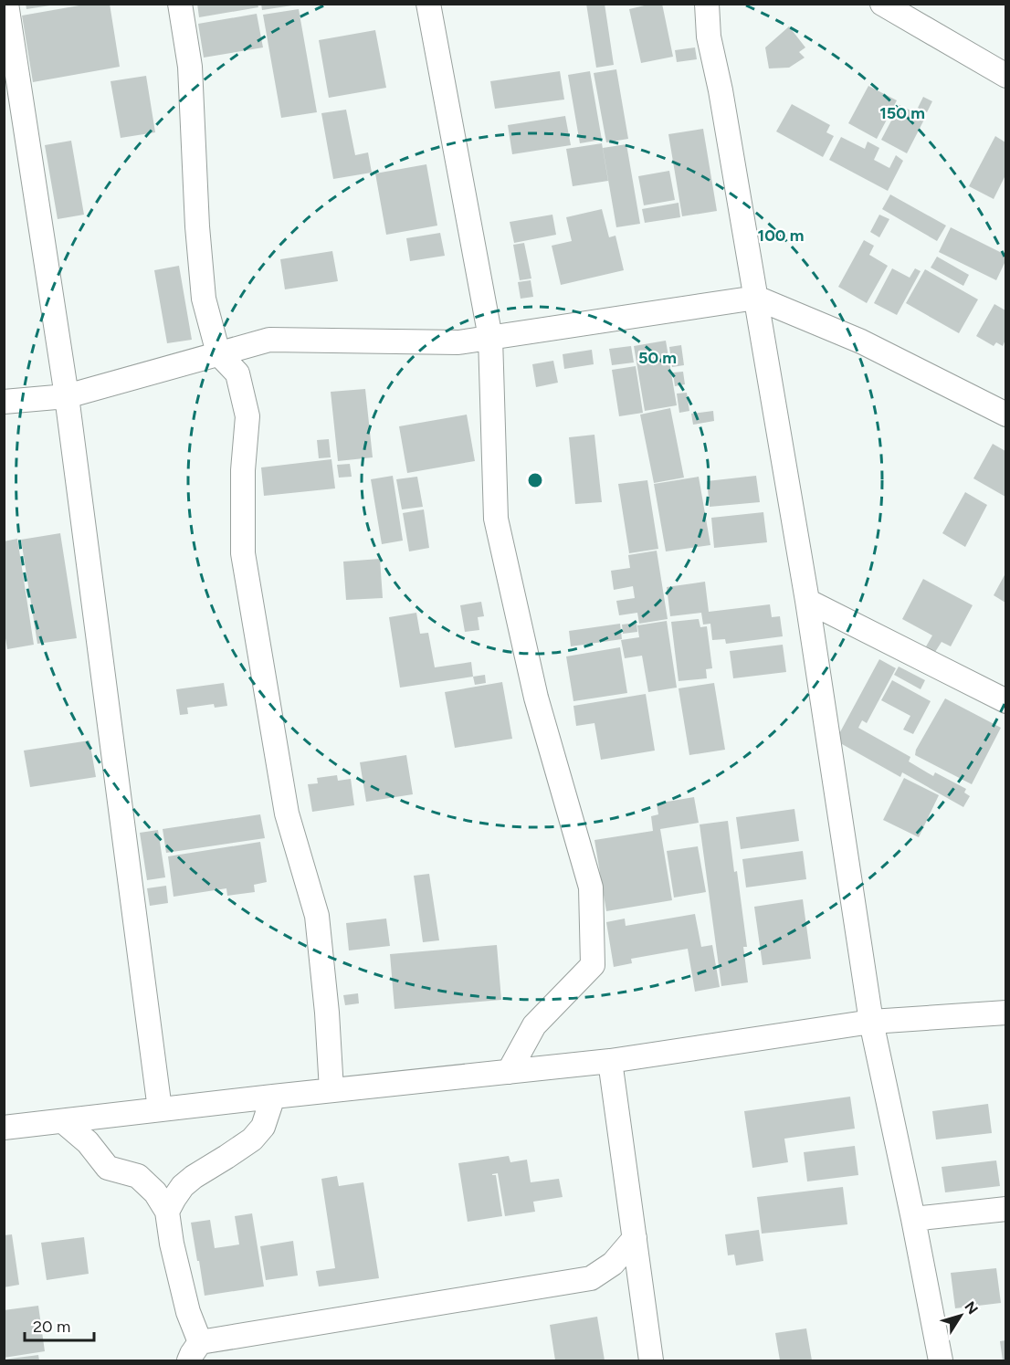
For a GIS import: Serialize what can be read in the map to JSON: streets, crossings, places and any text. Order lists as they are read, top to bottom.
{
  "scale_bar": "20 m",
  "north": "top right",
  "rings": ["150 m", "100 m", "50 m"]
}
